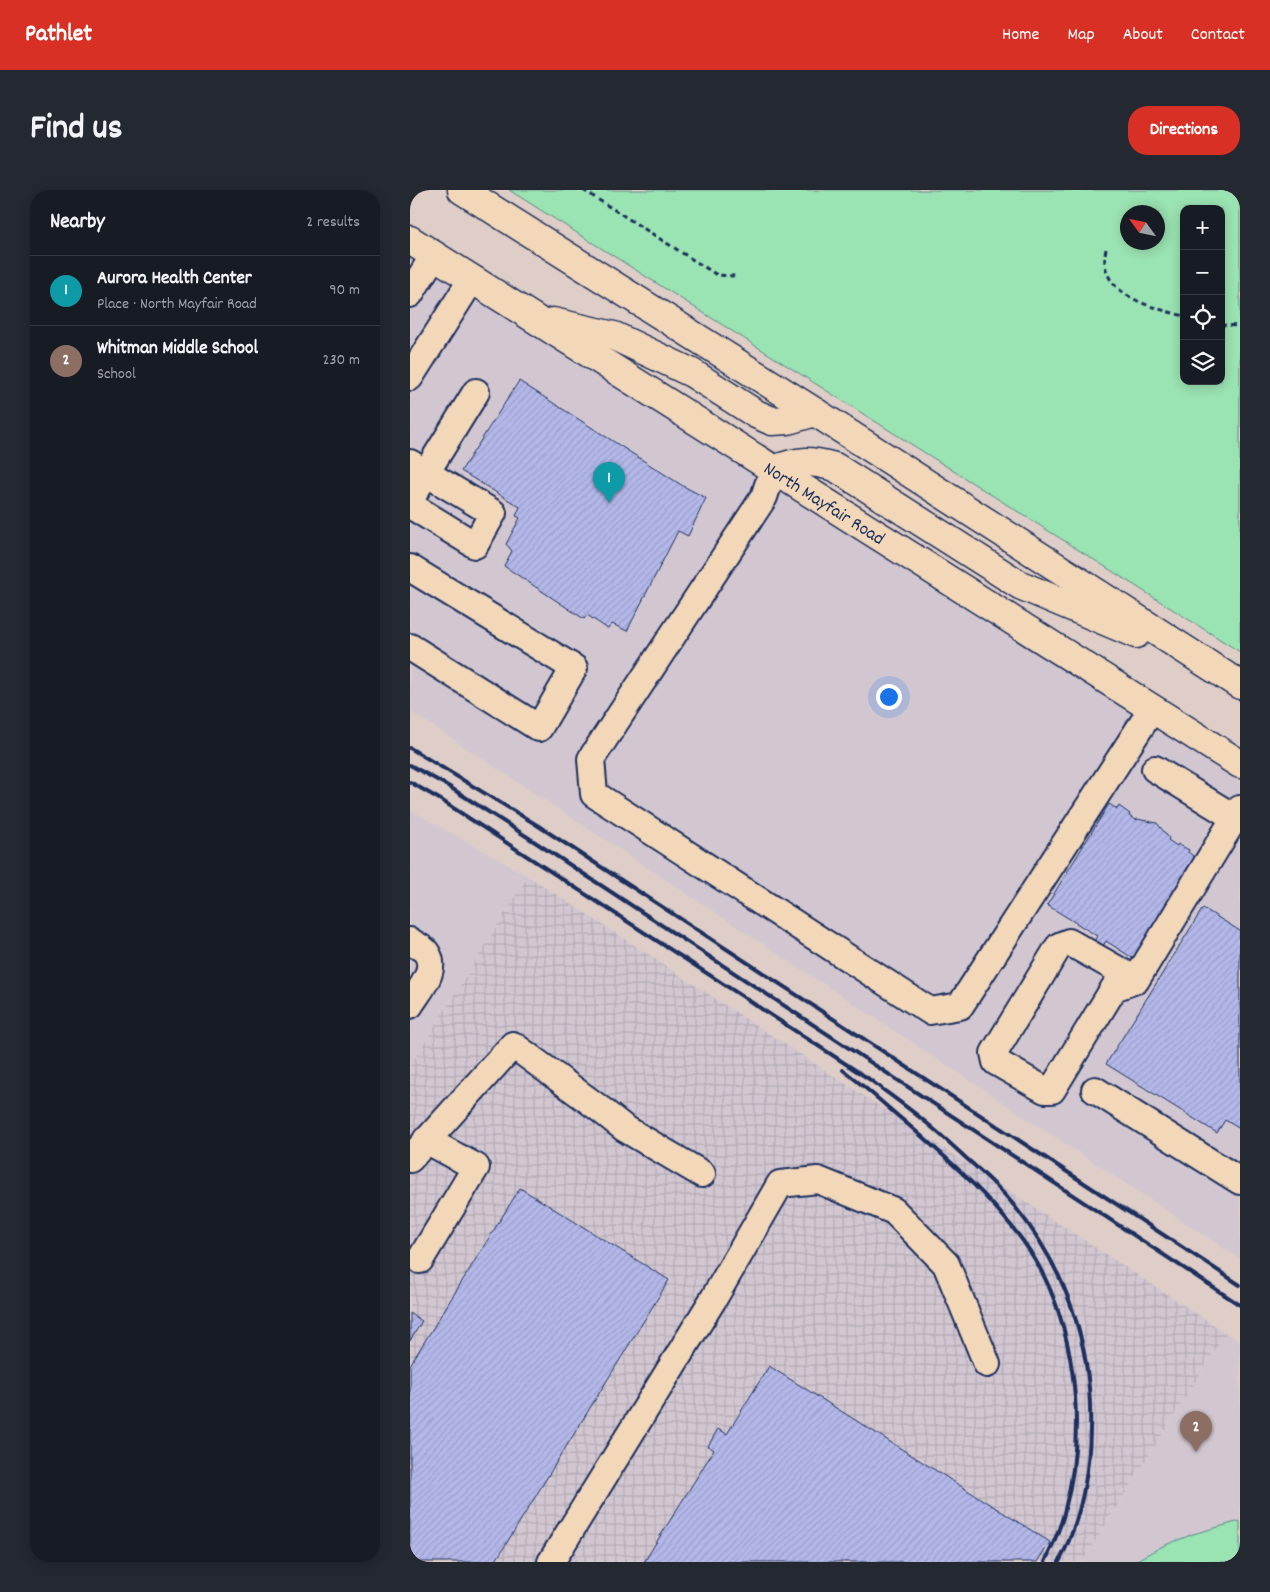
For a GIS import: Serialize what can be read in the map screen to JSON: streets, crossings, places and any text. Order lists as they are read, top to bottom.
{
  "streets": {
    "main road": ["North Mayfair Road"]
  },
  "north": "top left",
  "page": {
    "header": "Pathlet",
    "nav": [
      "Home",
      "Map",
      "About",
      "Contact"
    ],
    "title": "Find us",
    "buttons": "Directions",
    "heading": ["Nearby", "2 results"],
    "map_buttons": ["+", "−"],
    "list": [
      {
        "mark": "1",
        "name": "Aurora Health Center",
        "note": "Place · North Mayfair Road",
        "value": "90 m"
      },
      {
        "mark": "2",
        "name": "Whitman Middle School",
        "note": "School",
        "value": "230 m"
      }
    ],
    "pins": ["1", "2"]
  }
}
